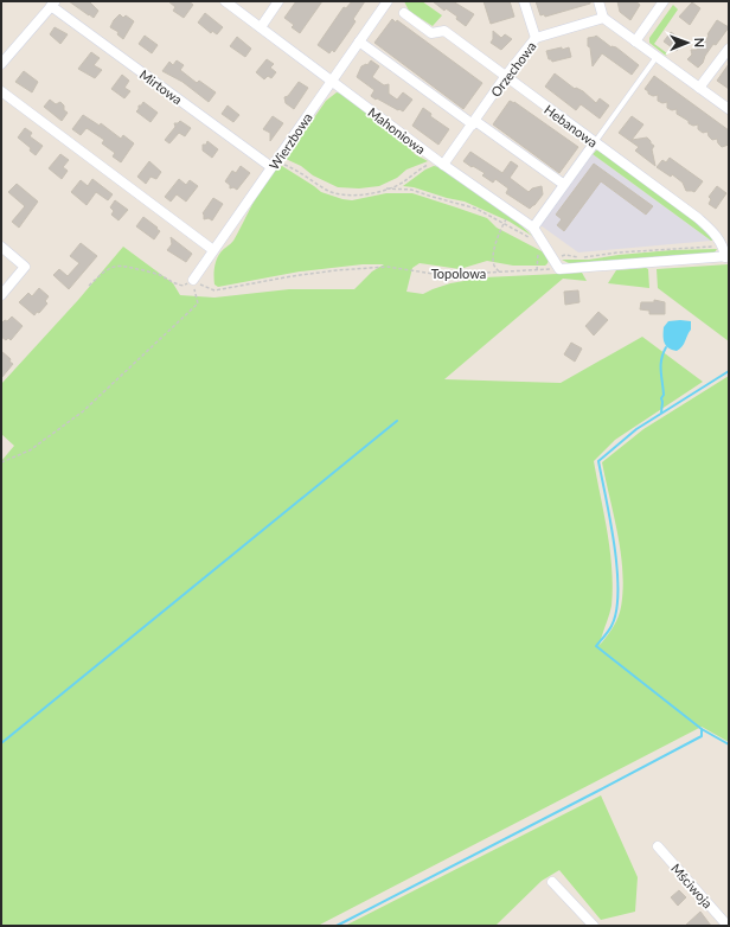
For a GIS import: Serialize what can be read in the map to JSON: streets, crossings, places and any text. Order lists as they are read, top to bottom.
{
  "streets": {
    "street": [
      "Orzechowa",
      "Mirtowa",
      "Hebanowa",
      "Mahoniowa",
      "Wierzbowa",
      "Mściwoja"
    ],
    "path": ["Topolowa"]
  },
  "crossings": [
    ["Orzechowa", "Hebanowa"],
    ["Orzechowa", "Mahoniowa"],
    ["Mirtowa", "Wierzbowa"],
    ["Mahoniowa", "Wierzbowa"],
    ["Mahoniowa", "Topolowa"],
    ["Wierzbowa", "Topolowa"]
  ],
  "north": "right"
}
